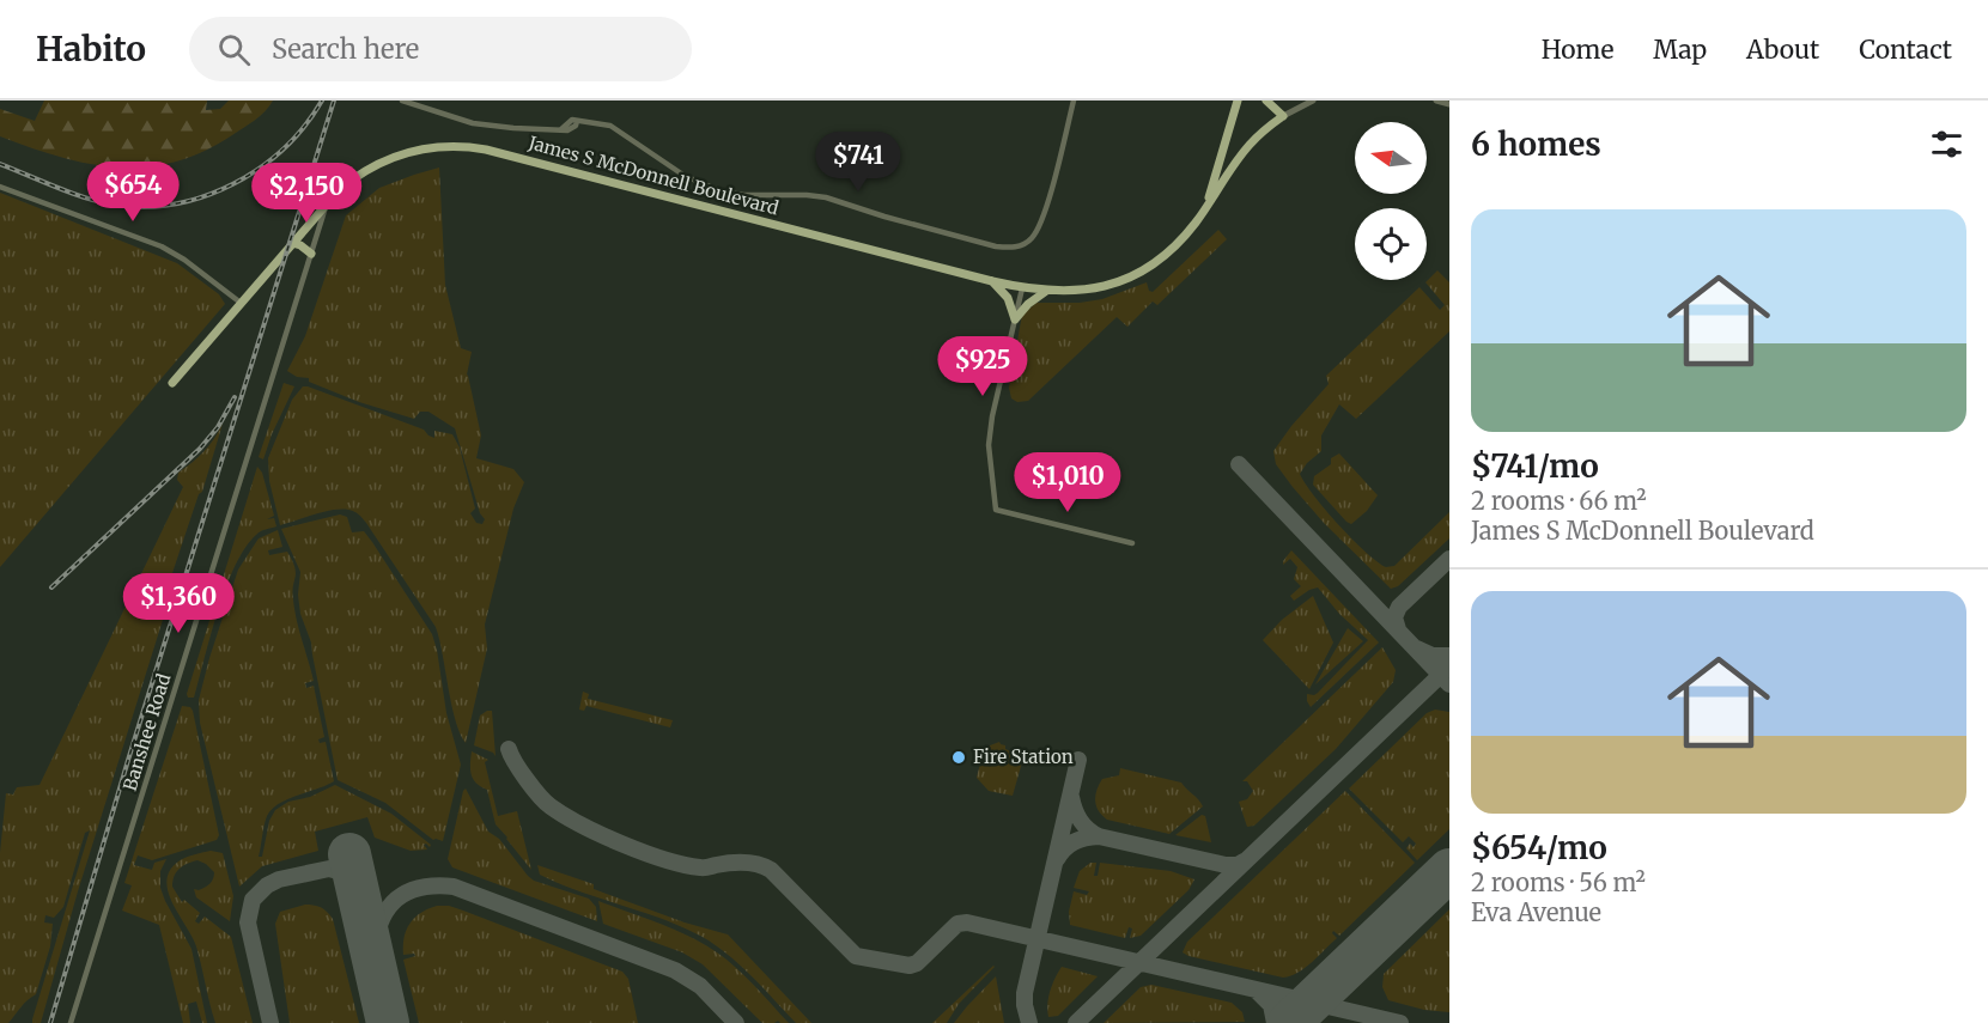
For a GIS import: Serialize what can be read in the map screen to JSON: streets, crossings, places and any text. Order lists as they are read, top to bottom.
{
  "streets": {
    "main road": ["James S McDonnell Boulevard"],
    "street": ["Banshee Road"]
  },
  "crossings": [
    ["James S McDonnell Boulevard", "Banshee Road"]
  ],
  "places": ["Fire Station"],
  "north": "left",
  "page": {
    "header": "Habito",
    "search": "Search here",
    "nav": [
      "Home",
      "Map",
      "About",
      "Contact"
    ],
    "heading": "6 homes",
    "price": [
      "$741",
      "$654",
      "$2,150",
      "$925",
      "$1,010",
      "$1,360"
    ],
    "list": [
      {
        "name": "$741/mo",
        "note": "2 rooms · 66 m² · James S McDonnell Boulevard"
      },
      {
        "name": "$654/mo",
        "note": "2 rooms · 56 m² · Eva Avenue"
      }
    ]
  }
}
